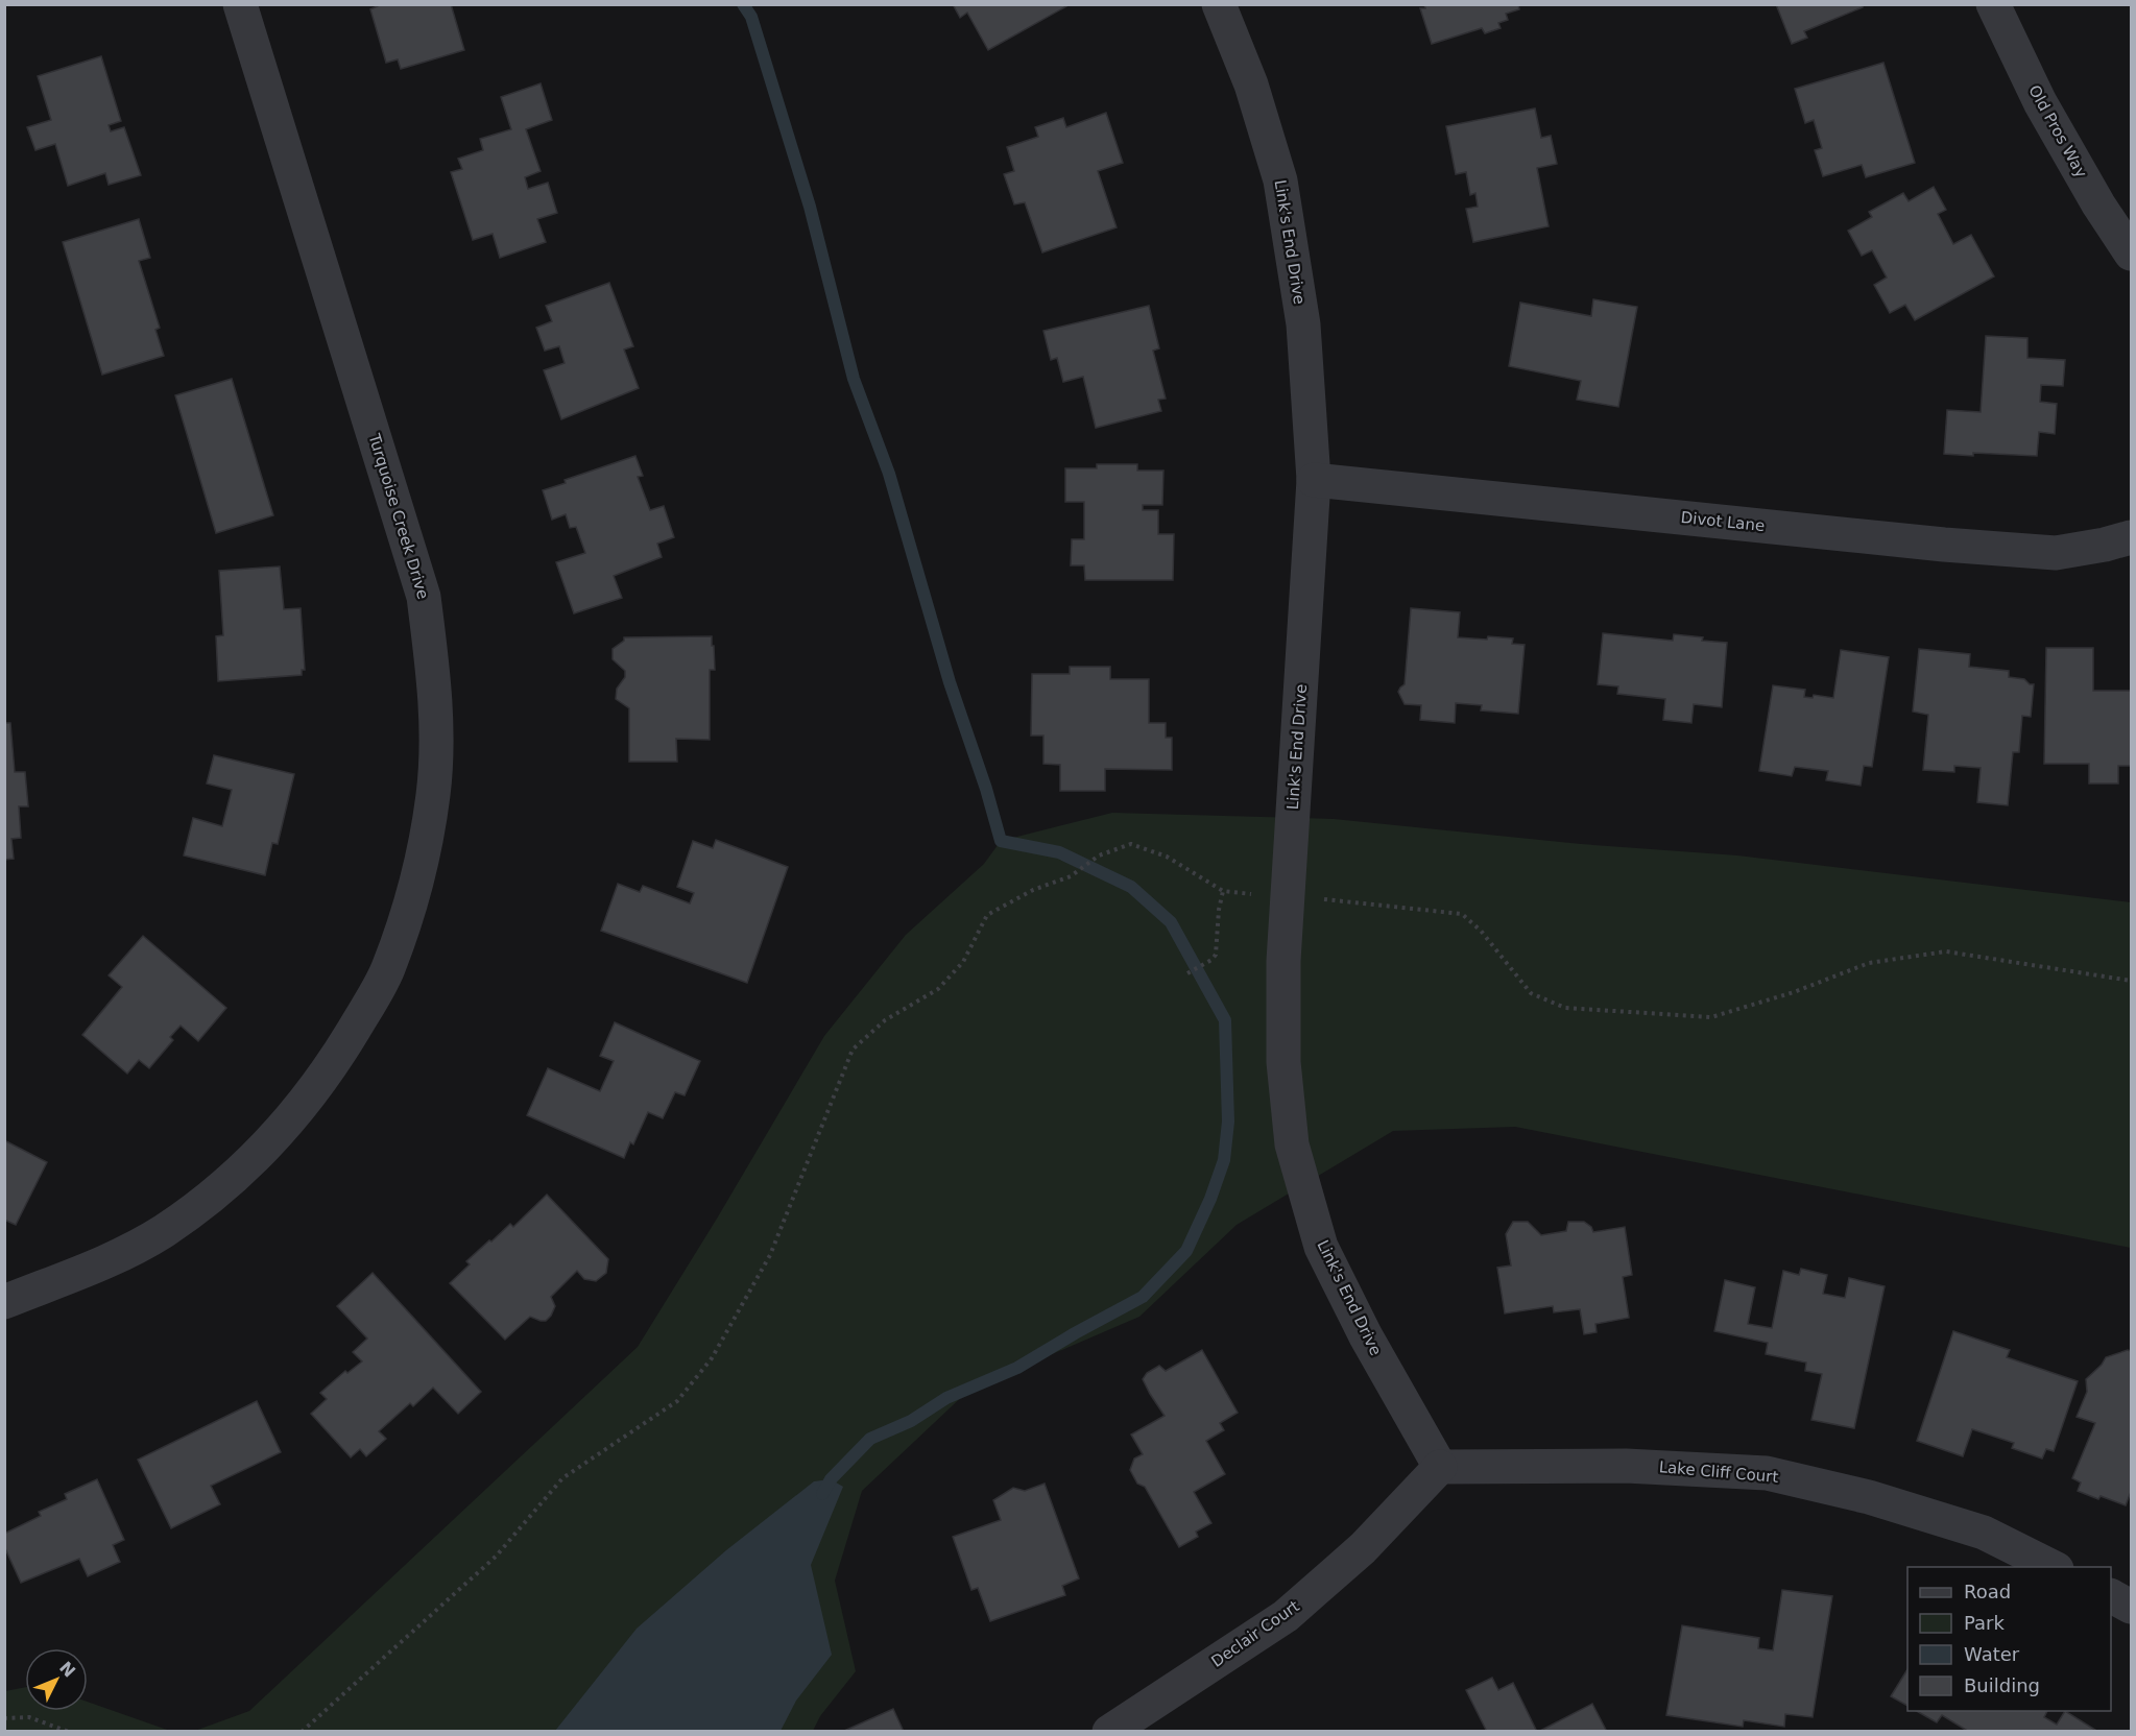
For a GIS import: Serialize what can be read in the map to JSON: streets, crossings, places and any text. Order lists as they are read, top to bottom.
{
  "streets": {
    "street": [
      "Old Pros Way",
      "Link's End Drive",
      "Turquoise Creek Drive",
      "Divot Lane",
      "Lake Cliff Court",
      "Declair Court"
    ]
  },
  "crossings": [
    ["Link's End Drive", "Divot Lane"],
    ["Link's End Drive", "Lake Cliff Court"],
    ["Link's End Drive", "Declair Court"],
    ["Lake Cliff Court", "Declair Court"]
  ],
  "legend": [
    "Road",
    "Park",
    "Water",
    "Building"
  ],
  "north": "top right"
}
